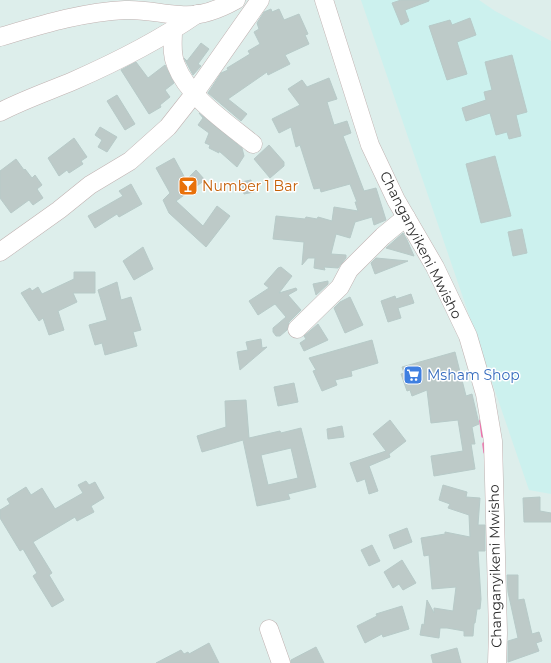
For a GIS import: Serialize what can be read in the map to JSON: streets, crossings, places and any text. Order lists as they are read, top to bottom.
{
  "streets": {
    "street": ["Changanyikeni Mwisho"]
  },
  "places": {
    "bar": ["Number 1 Bar"],
    "supermarket": ["Msham Shop"]
  }
}
